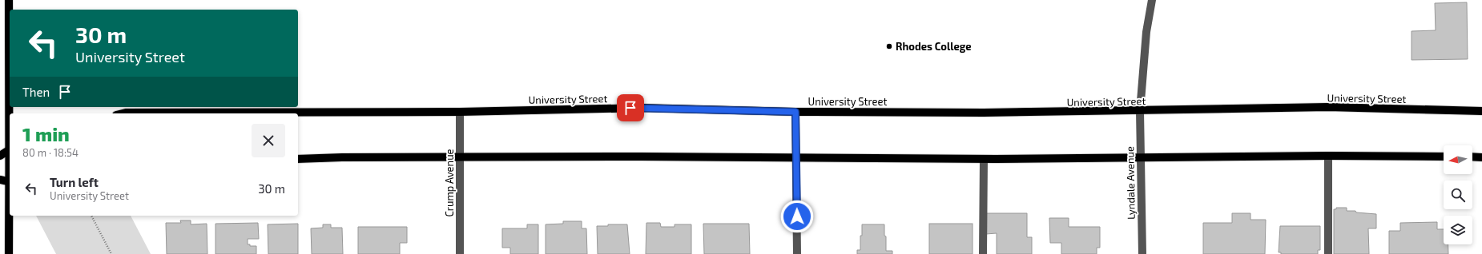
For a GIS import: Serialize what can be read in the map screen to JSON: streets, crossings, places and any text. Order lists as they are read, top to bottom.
{
  "streets": {
    "main road": ["University Street"],
    "street": ["Crump Avenue", "Lyndale Avenue"]
  },
  "crossings": [
    ["University Street", "Crump Avenue"],
    ["University Street", "Lyndale Avenue"]
  ],
  "places": ["Rhodes College"],
  "north": "left",
  "page": {
    "turn": ["30 m", "University Street"],
    "then": "Then",
    "heading": ["1 min", "80 m · 18:54"],
    "list": [
      {
        "name": "Turn left",
        "note": "University Street",
        "value": "30 m"
      }
    ]
  }
}
